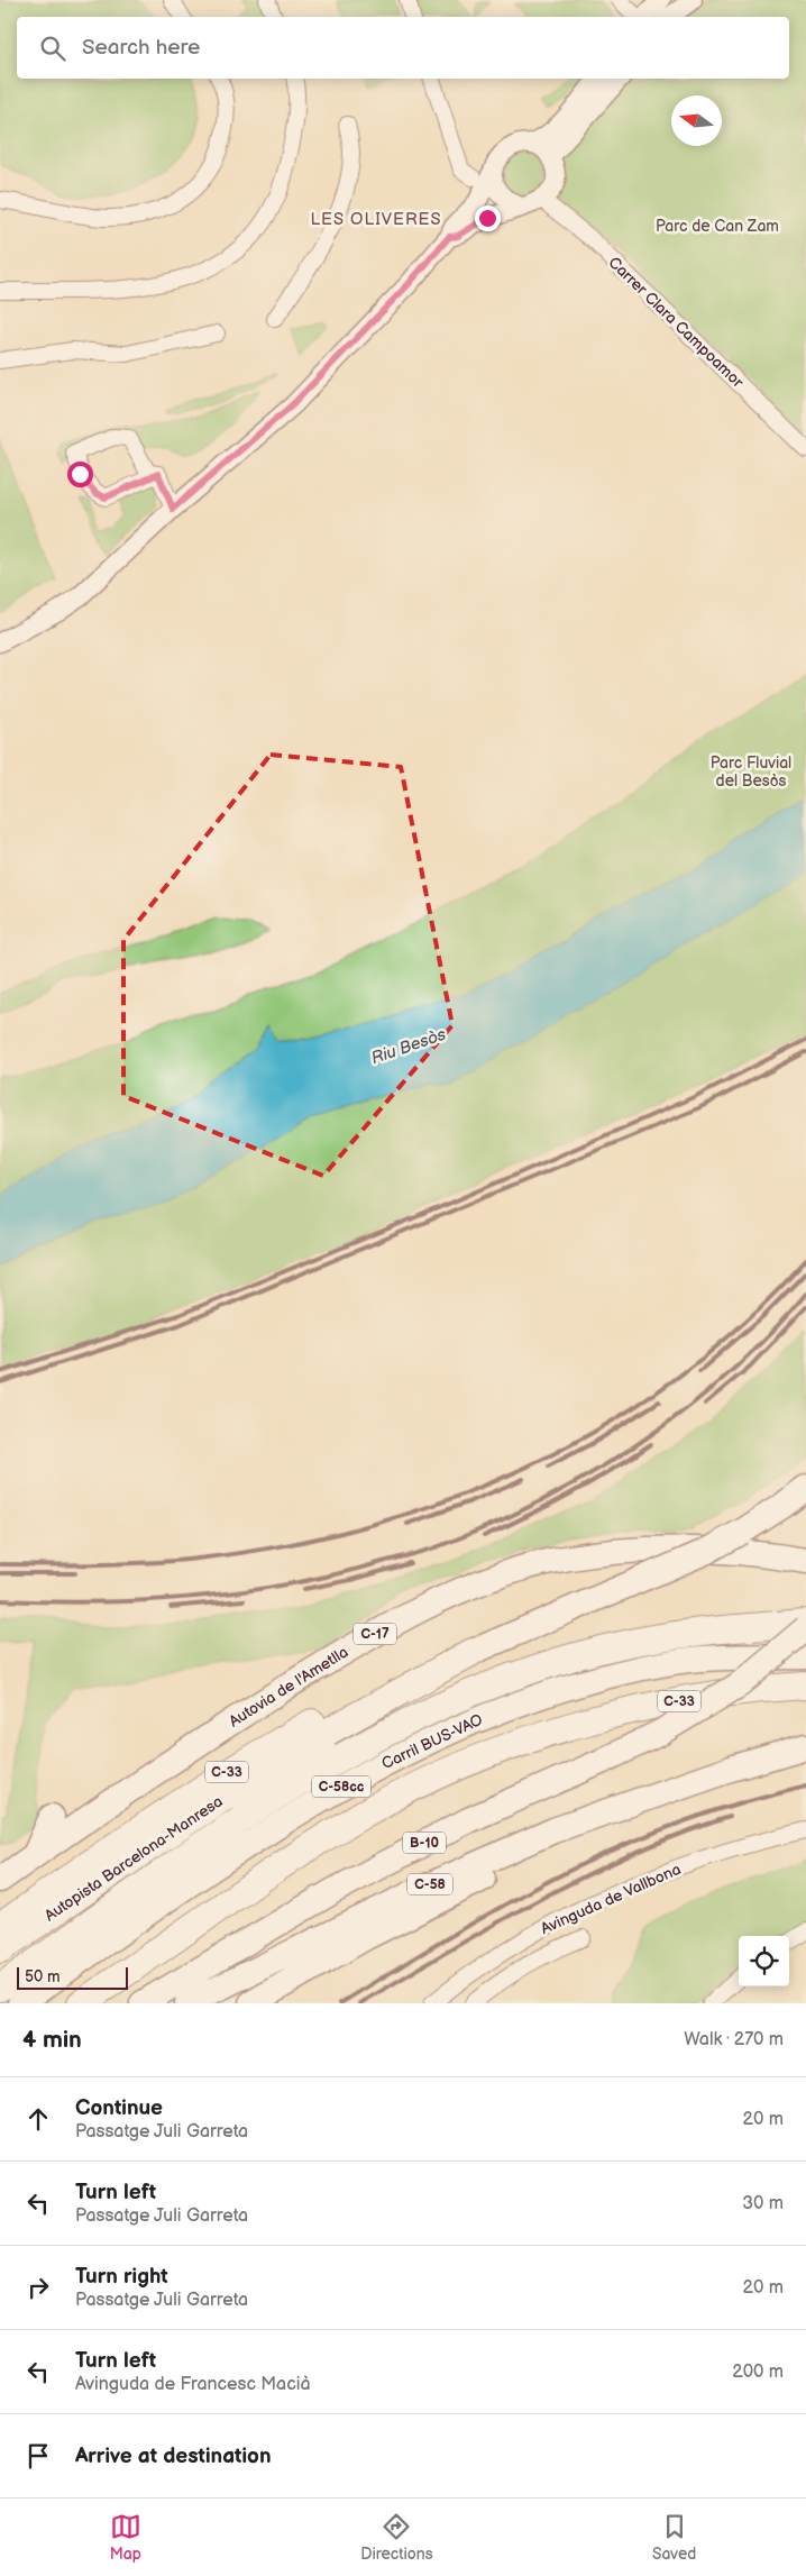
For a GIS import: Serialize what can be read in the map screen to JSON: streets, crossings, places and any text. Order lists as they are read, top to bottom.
{
  "streets": {
    "highway": [
      "C-17",
      "Autovia de l'Ametlla",
      "C-33",
      "Carril BUS-VAO",
      "C-58cc",
      "B-10",
      "Autopista Barcelona-Manresa",
      "C-58"
    ],
    "street": ["Carrer Clara Campoamor", "Avinguda de Vallbona"]
  },
  "crossings": [
    ["C-33", "Autopista Barcelona-Manresa"]
  ],
  "districts": ["LES OLIVERES"],
  "water": ["Riu Besòs"],
  "parks": ["Parc de Can Zam", "Parc Fluvial del Besòs"],
  "scale_bar": "50 m",
  "north": "left",
  "page": {
    "search": "Search here",
    "scale": "50 m",
    "heading": ["4 min", "Walk · 270 m"],
    "list": [
      ["Continue", "Passatge Juli Garreta", "20 m"],
      ["Turn left", "Passatge Juli Garreta", "30 m"],
      ["Turn right", "Passatge Juli Garreta", "20 m"],
      ["Turn left", "Avinguda de Francesc Macià", "200 m"],
      "Arrive at destination"
    ],
    "nav": ["Map", "Directions", "Saved"]
  }
}
